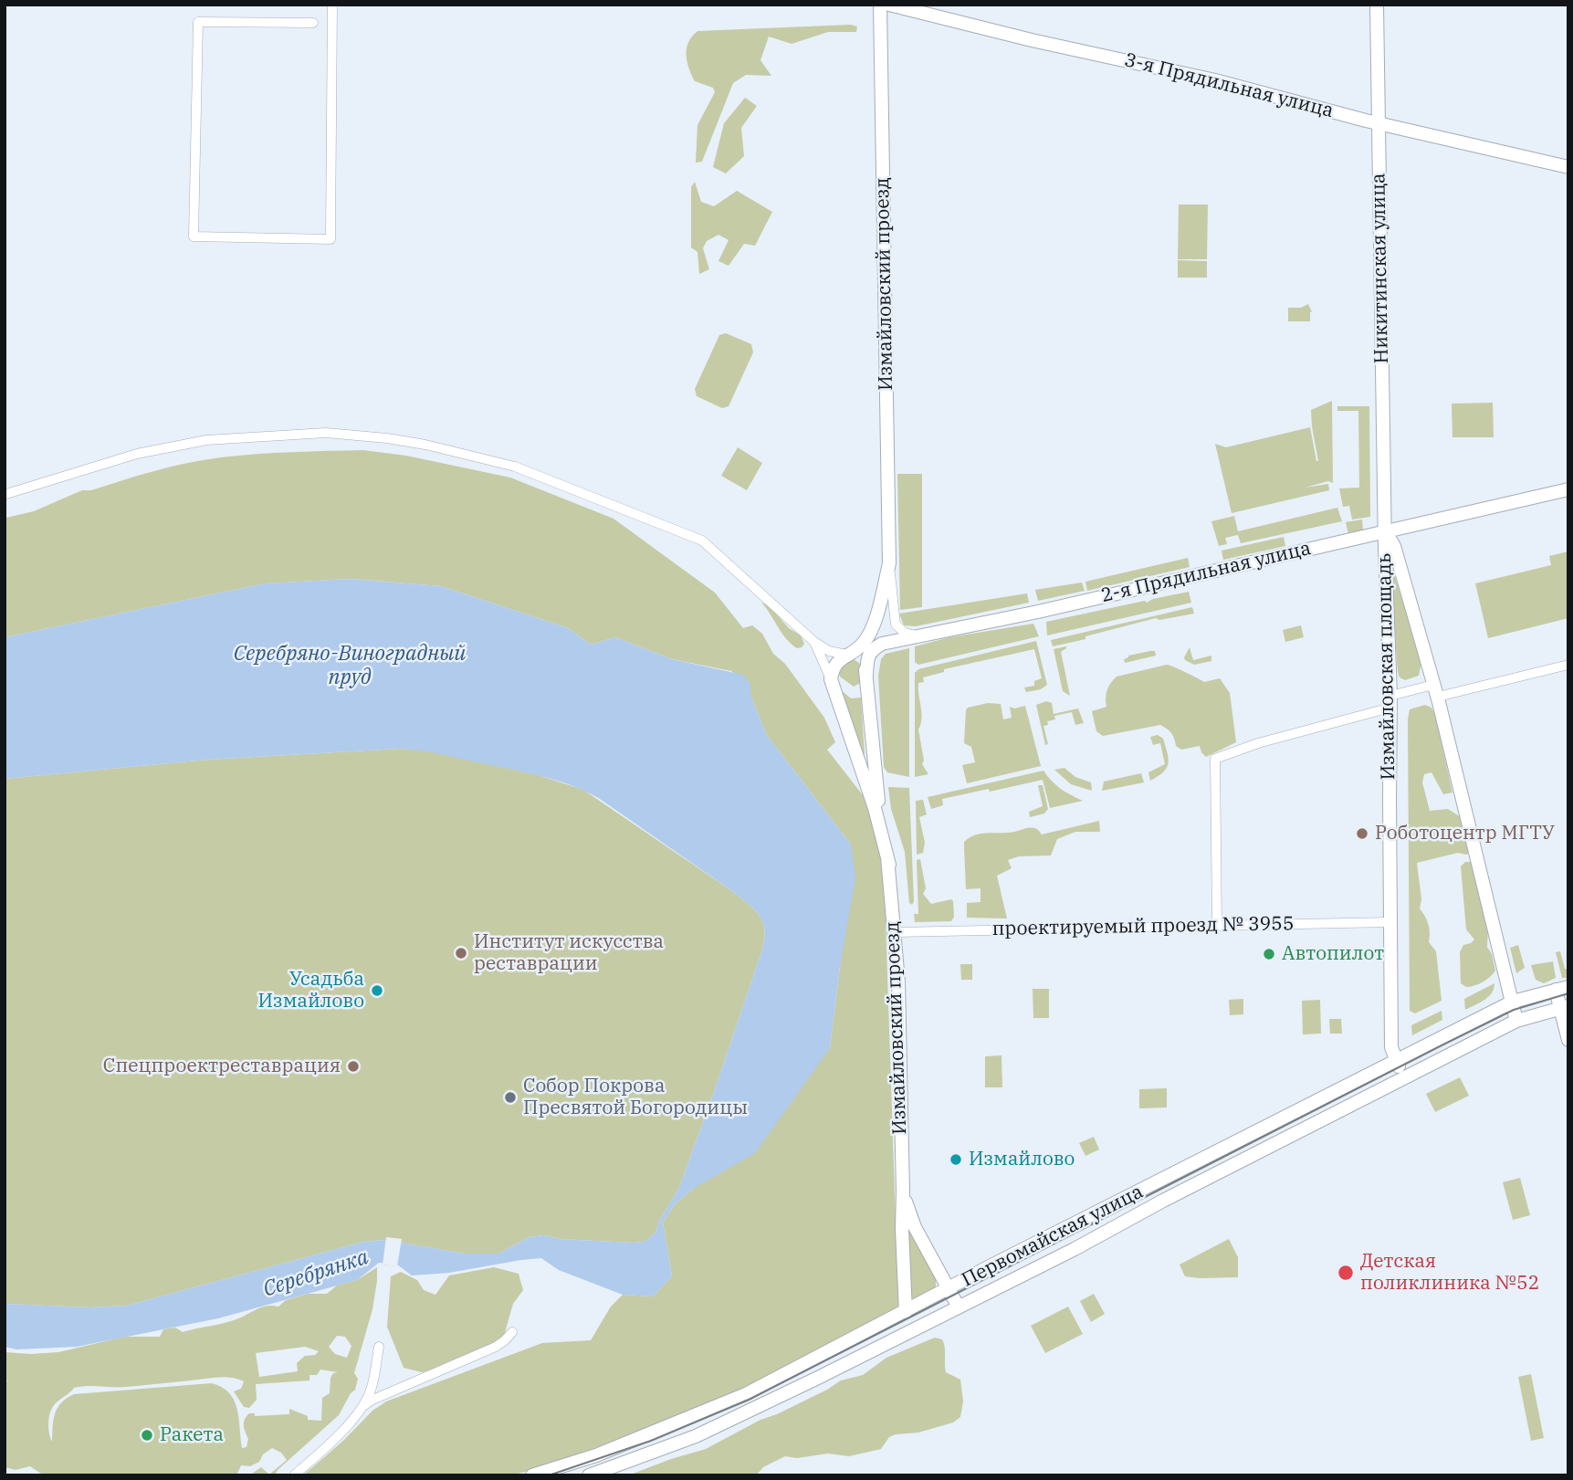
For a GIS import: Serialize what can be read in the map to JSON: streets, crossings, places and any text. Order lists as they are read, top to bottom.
{
  "streets": {
    "street": [
      "3-я Прядильная улица",
      "Никитинская улица",
      "Измайловский проезд",
      "2-я Прядильная улица",
      "Измайловская площадь",
      "проектируемый проезд № 3955",
      "Первомайская улица"
    ]
  },
  "crossings": [
    ["3-я Прядильная улица", "Никитинская улица"],
    ["Никитинская улица", "2-я Прядильная улица"],
    ["Никитинская улица", "Измайловская площадь"],
    ["Измайловский проезд", "2-я Прядильная улица"],
    ["Измайловский проезд", "проектируемый проезд № 3955"],
    ["Измайловский проезд", "Первомайская улица"],
    ["2-я Прядильная улица", "Измайловская площадь"],
    ["Измайловская площадь", "проектируемый проезд № 3955"],
    ["Измайловская площадь", "Первомайская улица"]
  ],
  "water": ["Серебряно-Виноградный пруд", "Серебрянка"],
  "places": [
    "Роботоцентр МГТУ",
    "Институт искусства реставрации",
    "Автопилот",
    "Усадьба Измайлово",
    "Спецпроектреставрация",
    "Собор Покрова Пресвятой Богородицы",
    "Измайлово",
    "Детская поликлиника №52",
    "Ракета"
  ]
}
